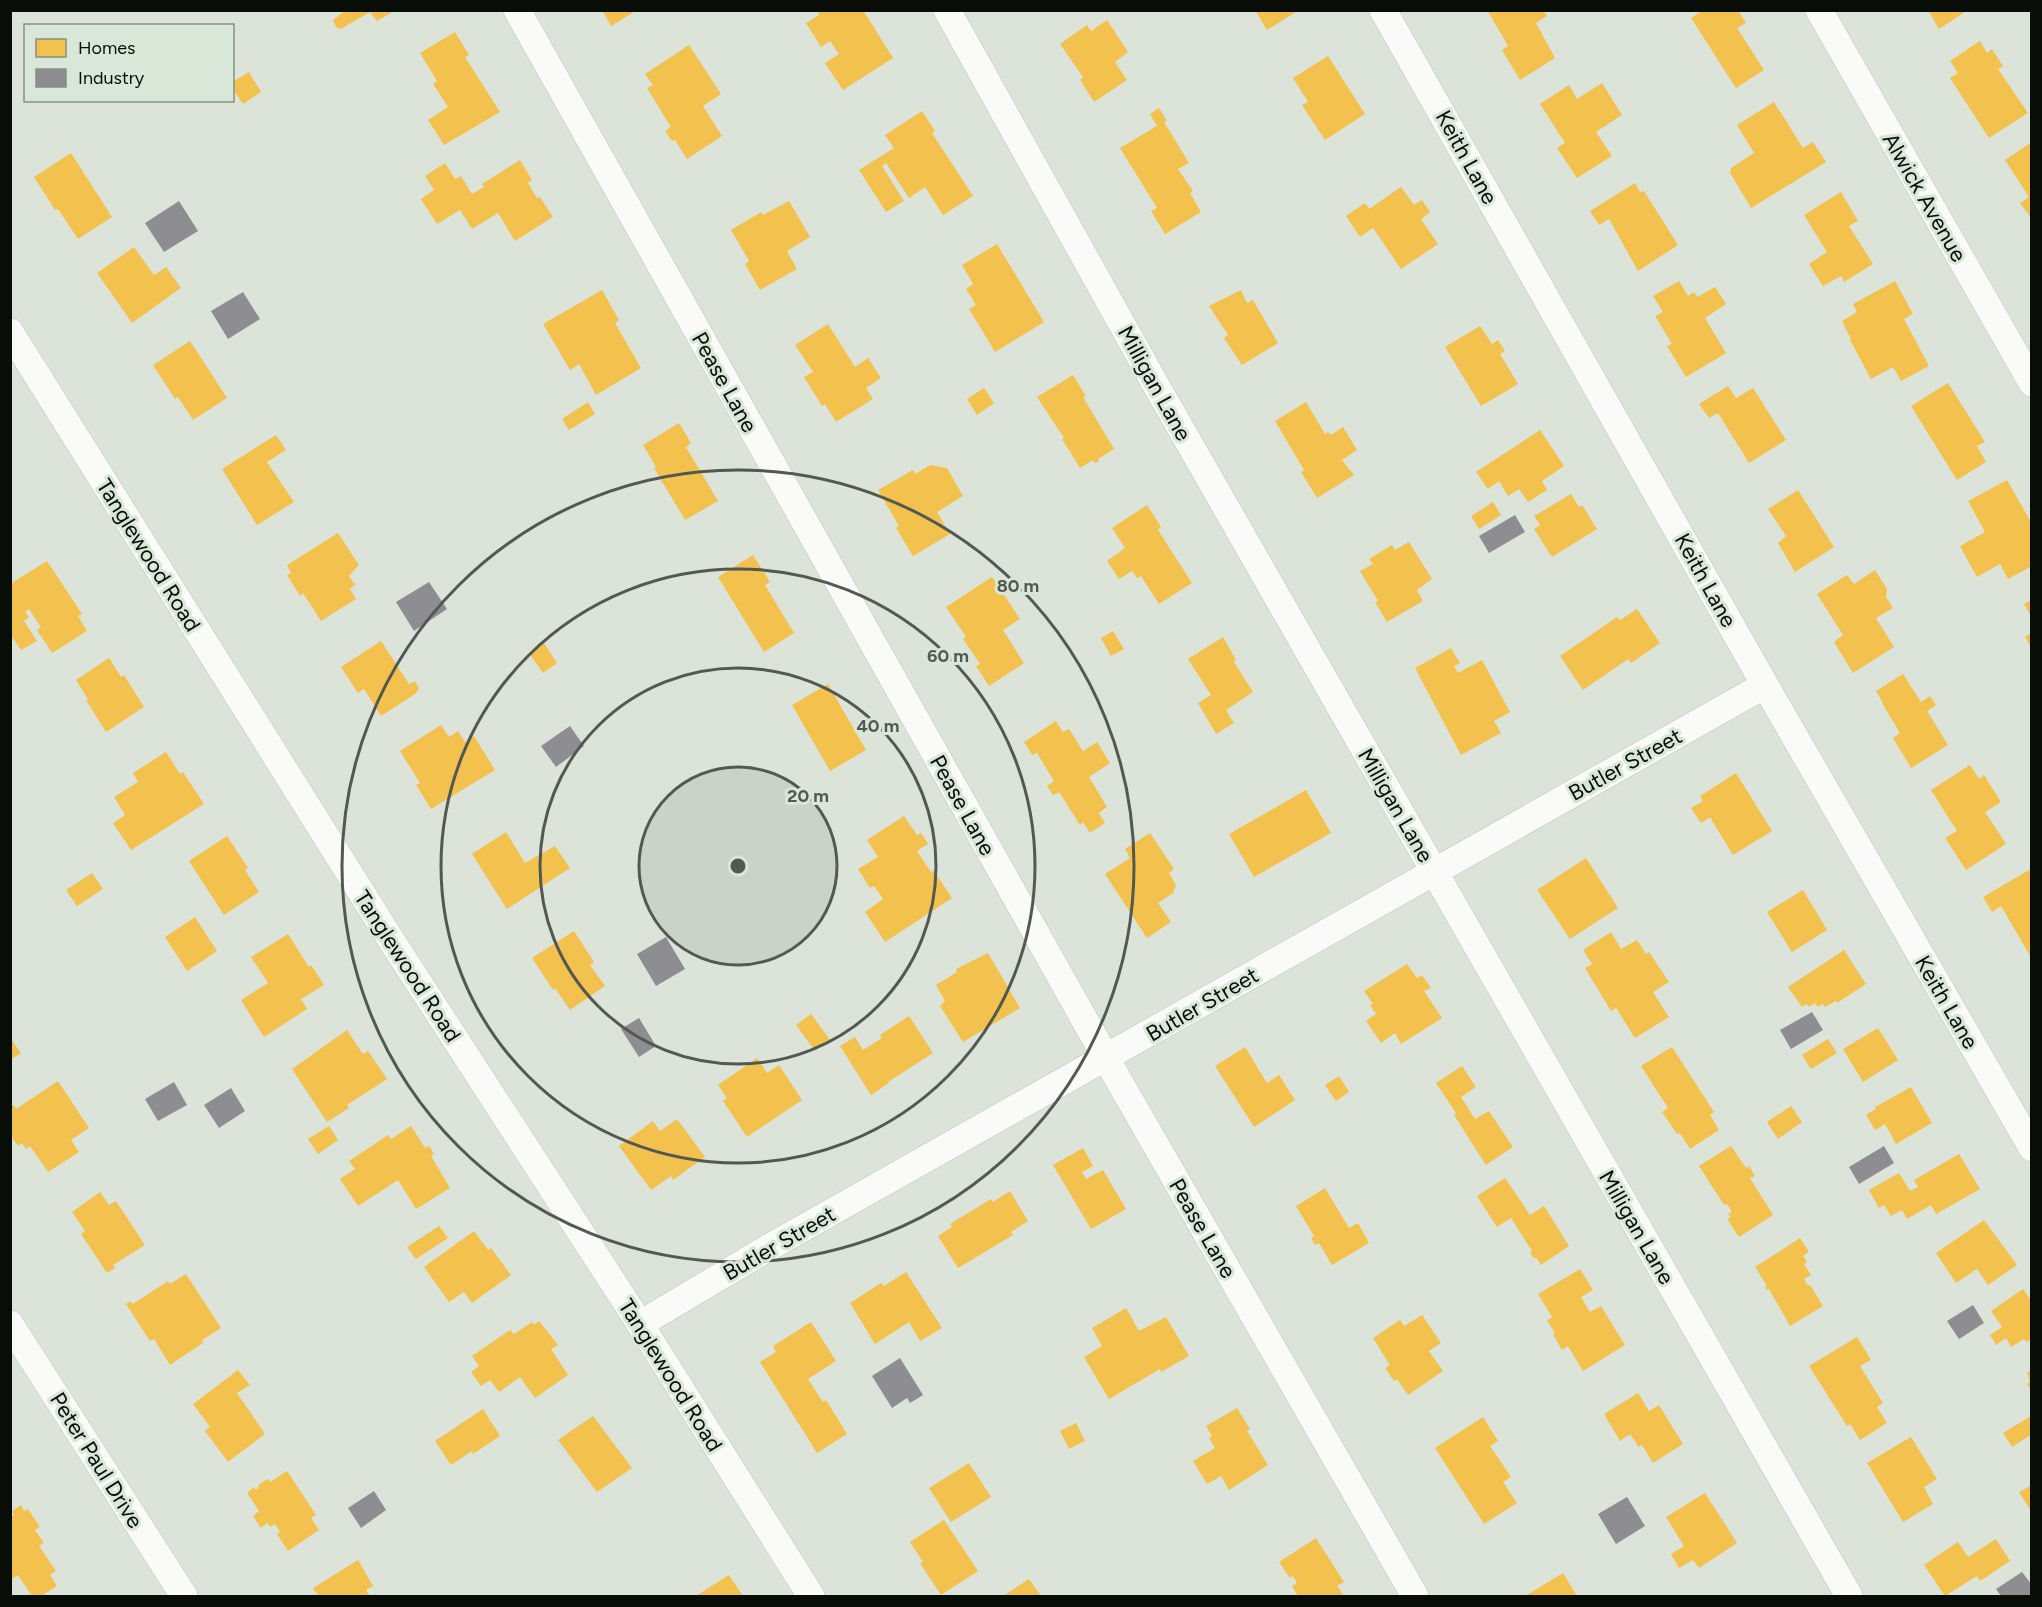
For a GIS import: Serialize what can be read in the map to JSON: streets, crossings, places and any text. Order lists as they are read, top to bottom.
{
  "streets": {
    "street": [
      "Keith Lane",
      "Alwick Avenue",
      "Pease Lane",
      "Milligan Lane",
      "Tanglewood Road",
      "Butler Street",
      "Peter Paul Drive"
    ]
  },
  "crossings": [
    ["Keith Lane", "Butler Street"],
    ["Pease Lane", "Butler Street"],
    ["Milligan Lane", "Butler Street"],
    ["Tanglewood Road", "Butler Street"]
  ],
  "legend": ["Homes", "Industry"],
  "rings": [
    "80 m",
    "60 m",
    "40 m",
    "20 m"
  ]
}
